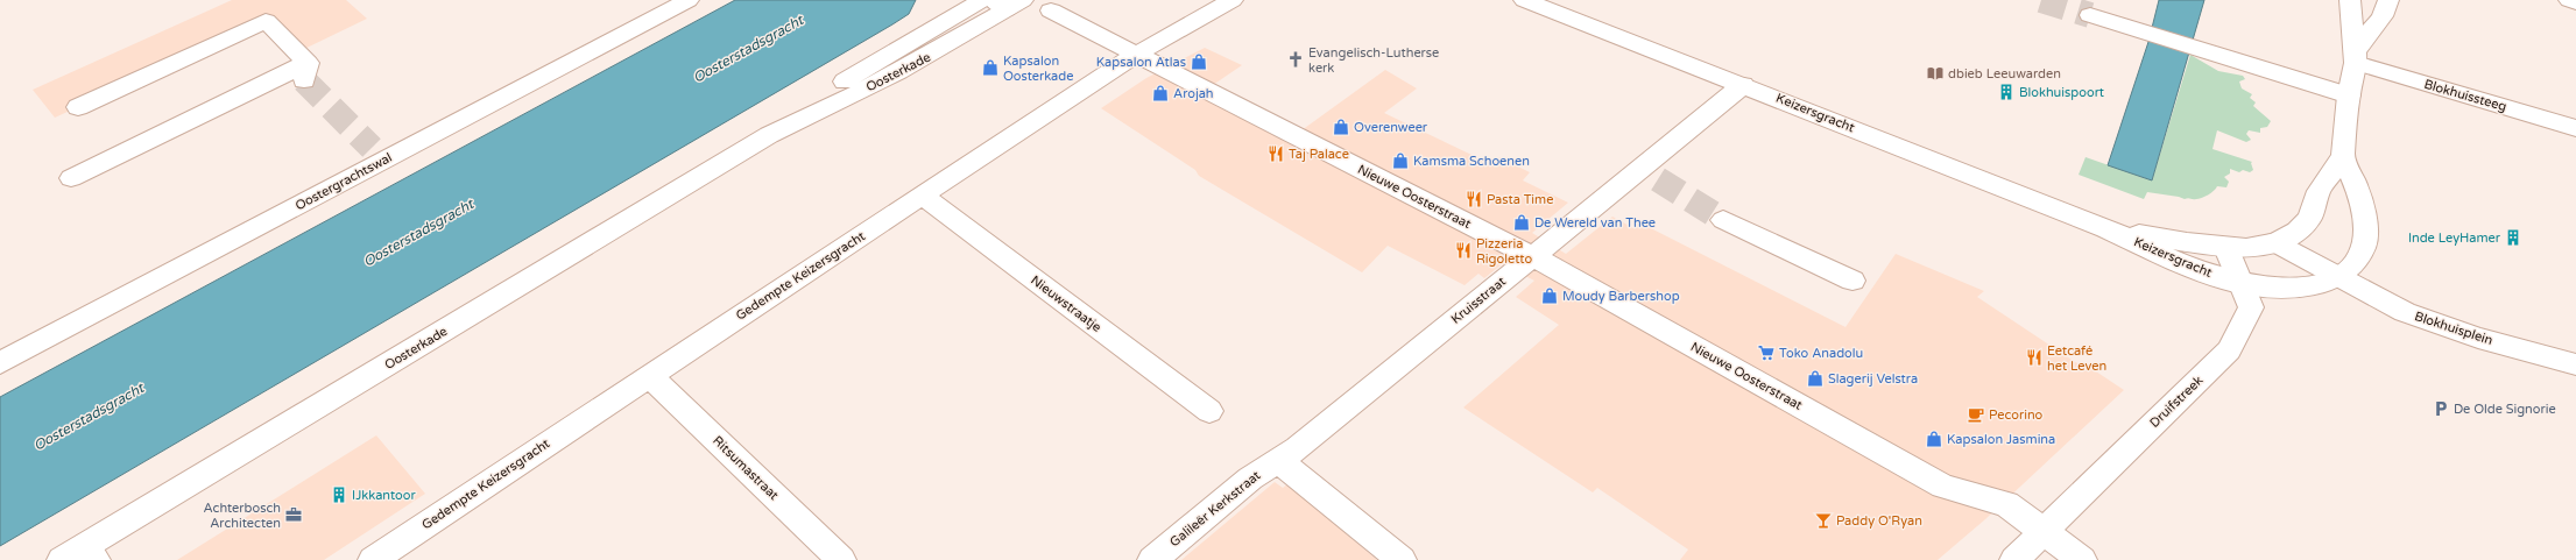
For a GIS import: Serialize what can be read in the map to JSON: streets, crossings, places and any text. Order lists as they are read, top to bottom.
{
  "streets": {
    "street": [
      "Oosterkade",
      "Blokhuissteeg",
      "Keizersgracht",
      "Oostergrachtswal",
      "Nieuwe Oosterstraat",
      "Gedempte Keizersgracht",
      "Kruisstraat",
      "Nieuwstraatje",
      "Blokhuisplein",
      "Druifstreek",
      "Ritsumastraat",
      "Galileër Kerkstraat"
    ]
  },
  "crossings": [
    ["Keizersgracht", "Kruisstraat"],
    ["Keizersgracht", "Druifstreek"],
    ["Nieuwe Oosterstraat", "Gedempte Keizersgracht"],
    ["Nieuwe Oosterstraat", "Kruisstraat"],
    ["Nieuwe Oosterstraat", "Druifstreek"],
    ["Gedempte Keizersgracht", "Nieuwstraatje"],
    ["Gedempte Keizersgracht", "Ritsumastraat"],
    ["Kruisstraat", "Galileër Kerkstraat"]
  ],
  "water": ["Oosterstadsgracht"],
  "places": {
    "church": ["Evangelisch-Lutherse kerk"],
    "shop": [
      "Kapsalon Atlas",
      "Kapsalon Oosterkade",
      "Arojah",
      "Overenweer",
      "Kamsma Schoenen",
      "De Wereld van Thee",
      "Moudy Barbershop",
      "Slagerij Velstra",
      "Kapsalon Jasmina"
    ],
    "library": ["dbieb Leeuwarden"],
    "building": ["Blokhuispoort", "Inde LeyHamer", "IJkkantoor"],
    "restaurant": [
      "Taj Palace",
      "Pasta Time",
      "Pizzeria Rigoletto",
      "Eetcafé het Leven"
    ],
    "supermarket": ["Toko Anadolu"],
    "parking": ["De Olde Signorie"],
    "cafe": ["Pecorino"],
    "office": ["Achterbosch Architecten"],
    "bar": ["Paddy O'Ryan"]
  }
}
